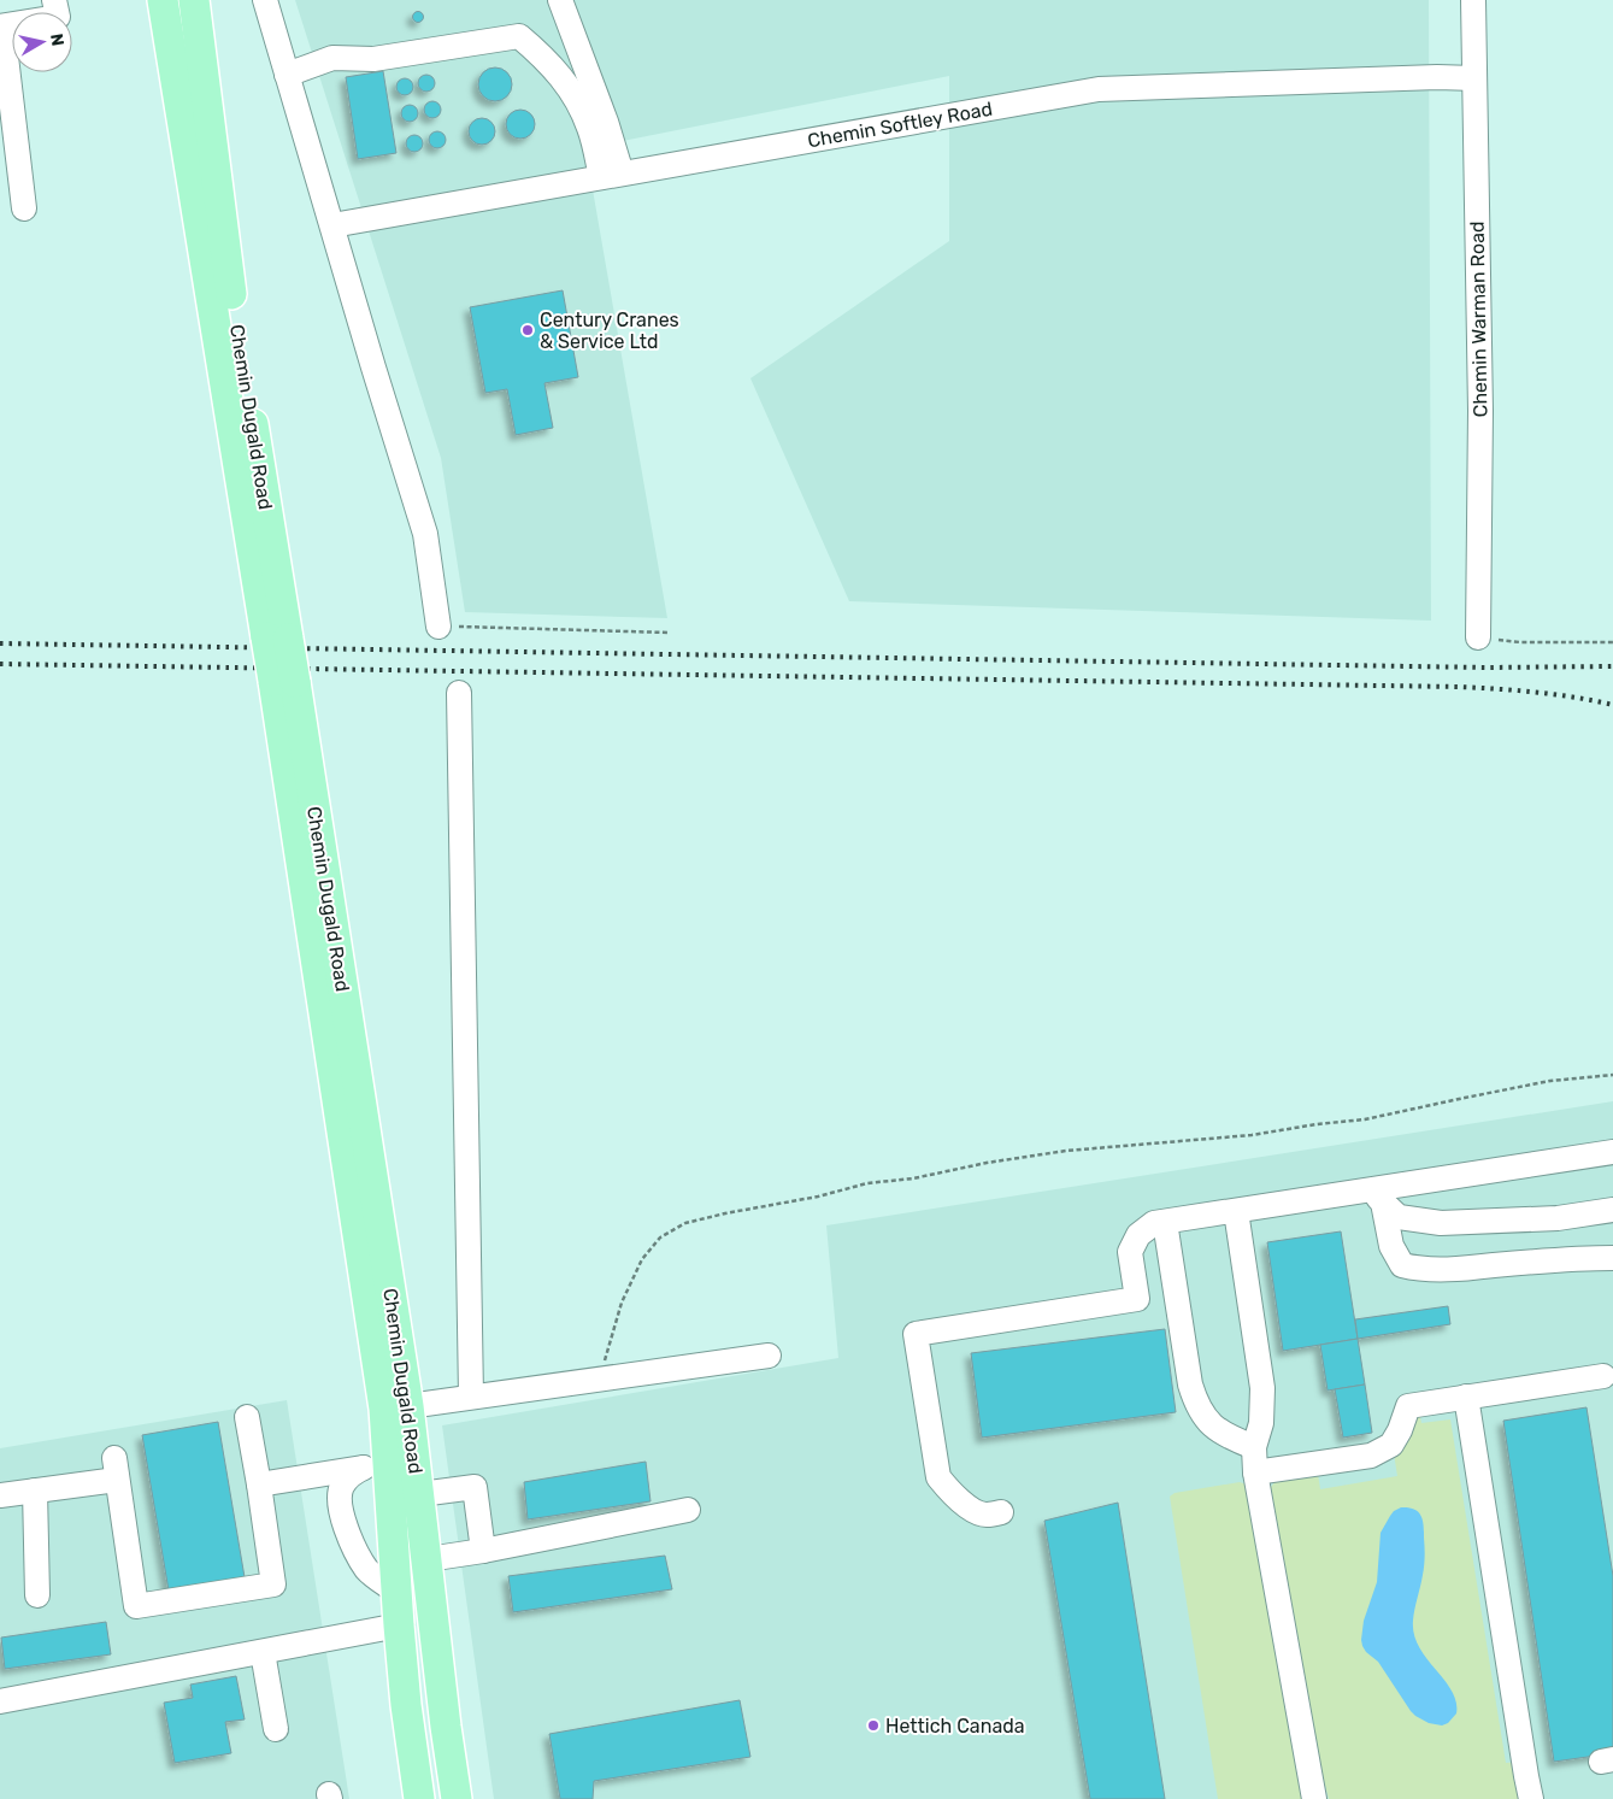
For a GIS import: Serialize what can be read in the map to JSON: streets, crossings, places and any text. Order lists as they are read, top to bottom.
{
  "streets": {
    "main road": ["Chemin Dugald Road"],
    "street": ["Chemin Softley Road", "Chemin Warman Road"]
  },
  "crossings": [
    ["Chemin Softley Road", "Chemin Warman Road"]
  ],
  "places": ["Century Cranes & Service Ltd", "Hettich Canada"],
  "north": "right"
}
